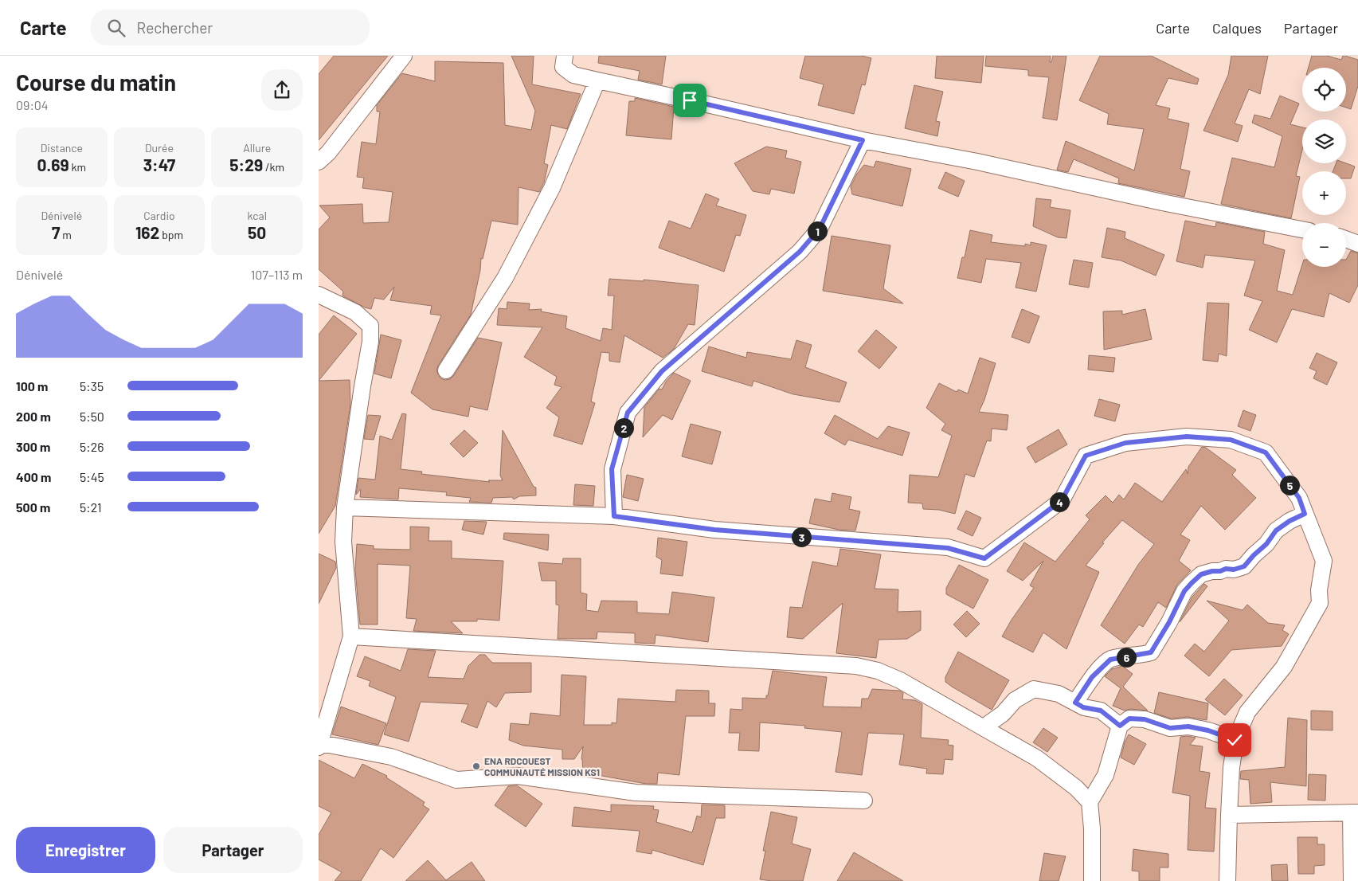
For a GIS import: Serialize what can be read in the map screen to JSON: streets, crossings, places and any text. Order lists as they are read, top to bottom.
{
  "places": ["ENA RDCOUEST COMMUNAUTÉ MISSION KS1"],
  "page": {
    "header": "Carte",
    "search": "Rechercher",
    "nav": ["Carte", "Calques", "Partager"],
    "heading": ["Course du matin", "09:04"],
    "map_buttons": ["+", "−"],
    "stats": [
      ["Distance", "0.69 km"],
      ["Durée", "3:47"],
      ["Allure", "5:29 /km"],
      ["Dénivelé", "7 m"],
      ["Cardio", "162 bpm"],
      ["kcal", "50"]
    ],
    "pins": [
      "1",
      "2",
      "5",
      "4",
      "3",
      "6"
    ],
    "chart": ["Dénivelé", "107–113 m"],
    "list": [
      {
        "name": "100 m",
        "note": "5:35"
      },
      {
        "name": "200 m",
        "note": "5:50"
      },
      {
        "name": "300 m",
        "note": "5:26"
      },
      {
        "name": "400 m",
        "note": "5:45"
      },
      {
        "name": "500 m",
        "note": "5:21"
      }
    ],
    "buttons": ["Enregistrer", "Partager"]
  }
}
